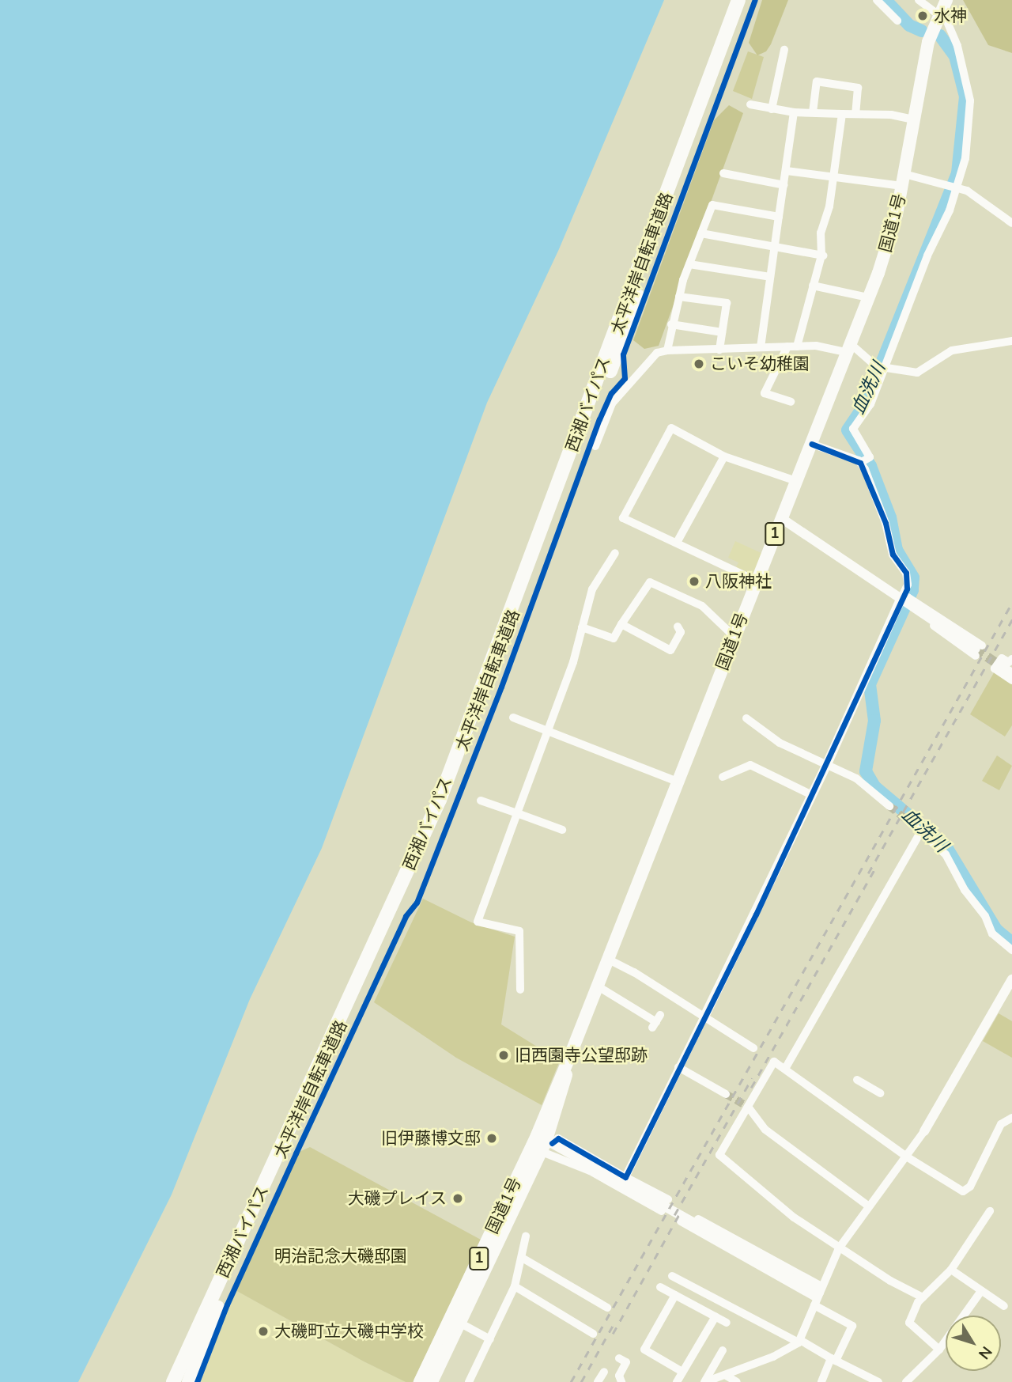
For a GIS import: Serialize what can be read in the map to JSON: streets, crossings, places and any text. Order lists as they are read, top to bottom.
{
  "streets": {
    "highway": ["国道1号", "西湘バイパス", "1"],
    "cycle path": ["太平洋岸自転車道路"]
  },
  "water": ["血洗川"],
  "parks": ["明治記念大磯邸園"],
  "places": [
    "水神",
    "こいそ幼稚園",
    "八阪神社",
    "旧西園寺公望邸跡",
    "旧伊藤博文邸",
    "大磯プレイス",
    "大磯町立大磯中学校"
  ],
  "north": "bottom right"
}
